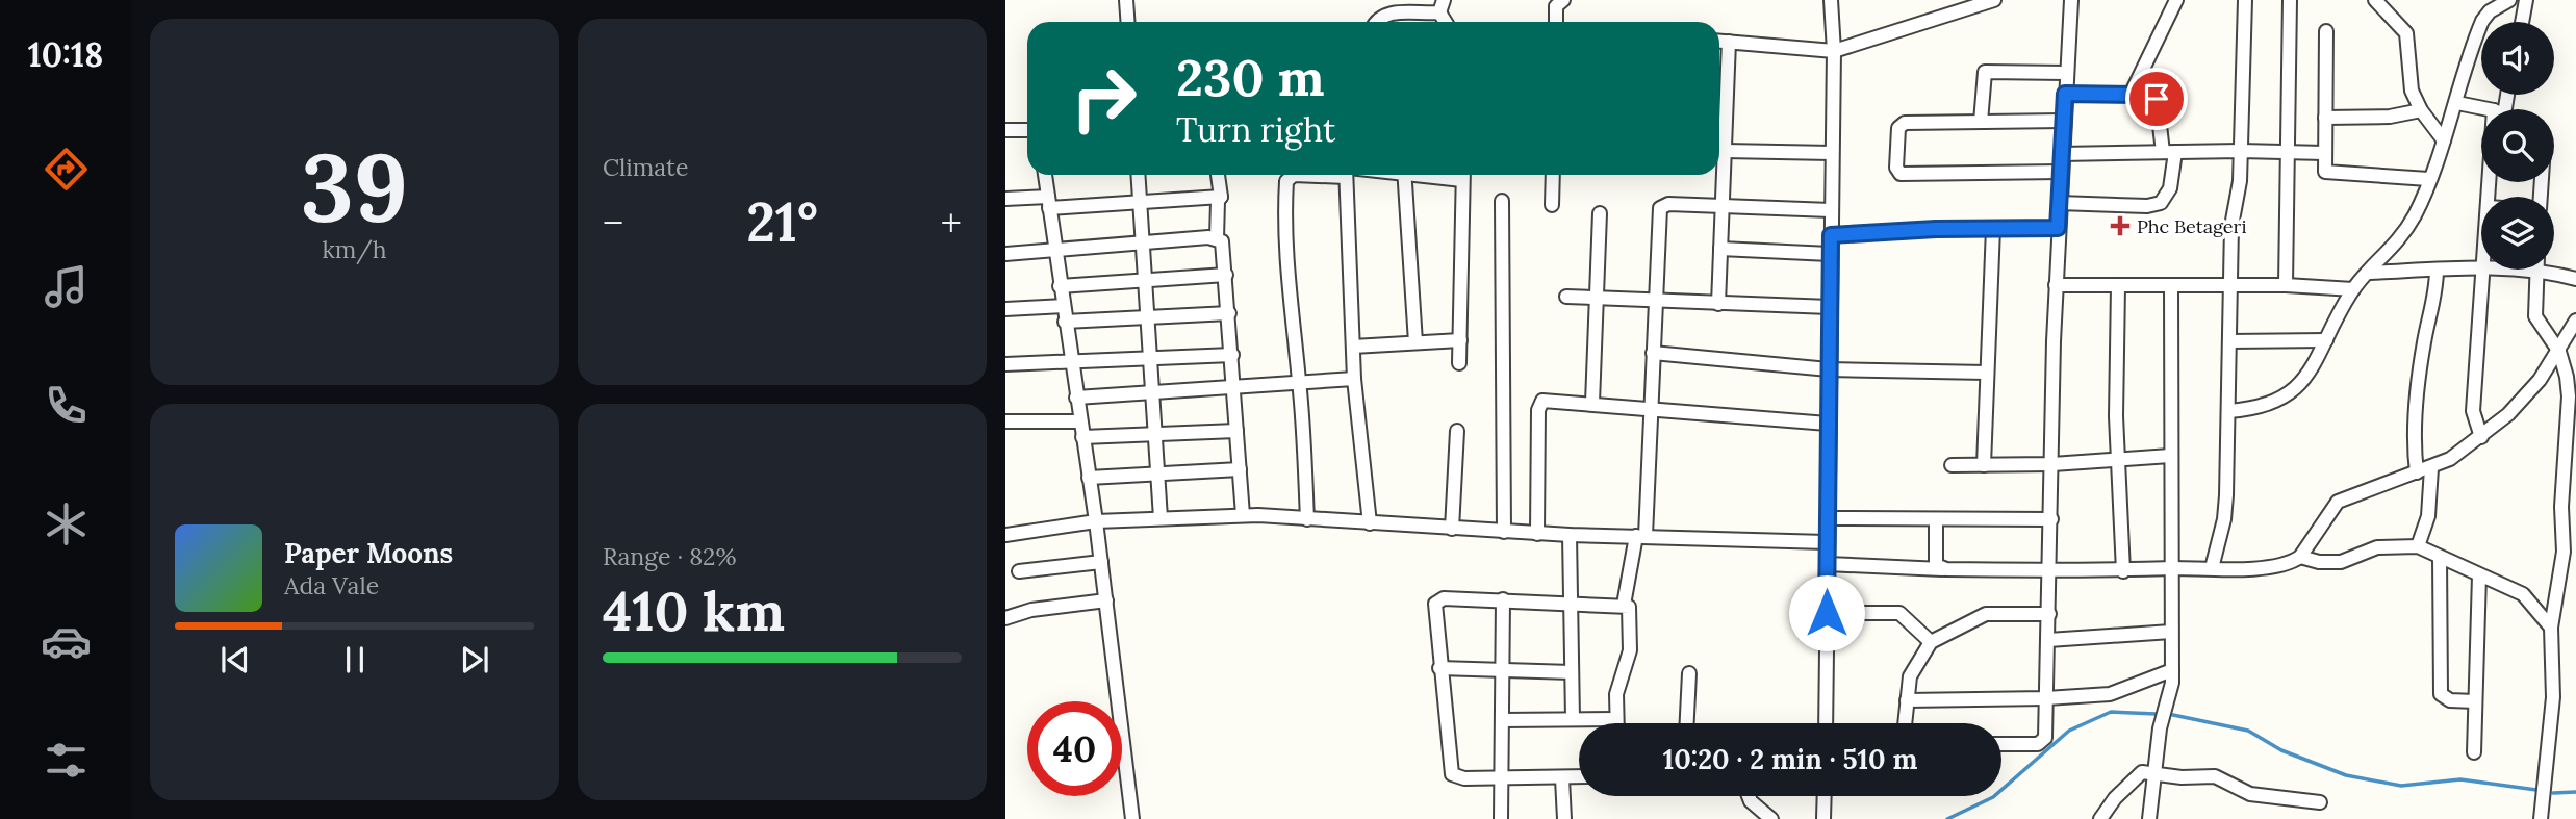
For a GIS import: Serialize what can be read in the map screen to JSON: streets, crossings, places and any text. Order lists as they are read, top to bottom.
{
  "places": {
    "health": ["Phc Betageri"]
  },
  "page": {
    "tabs": "10:18",
    "tile": [
      ["39", "km/h"],
      "Climate",
      ["Range · 82%", "410 km"]
    ],
    "turn": ["230 m", "Turn right"],
    "heat": ["−", "21°", "+"],
    "song": ["Paper Moons", "Ada Vale"],
    "limit": "40",
    "trip": "10:20 · 2 min · 510 m"
  }
}
